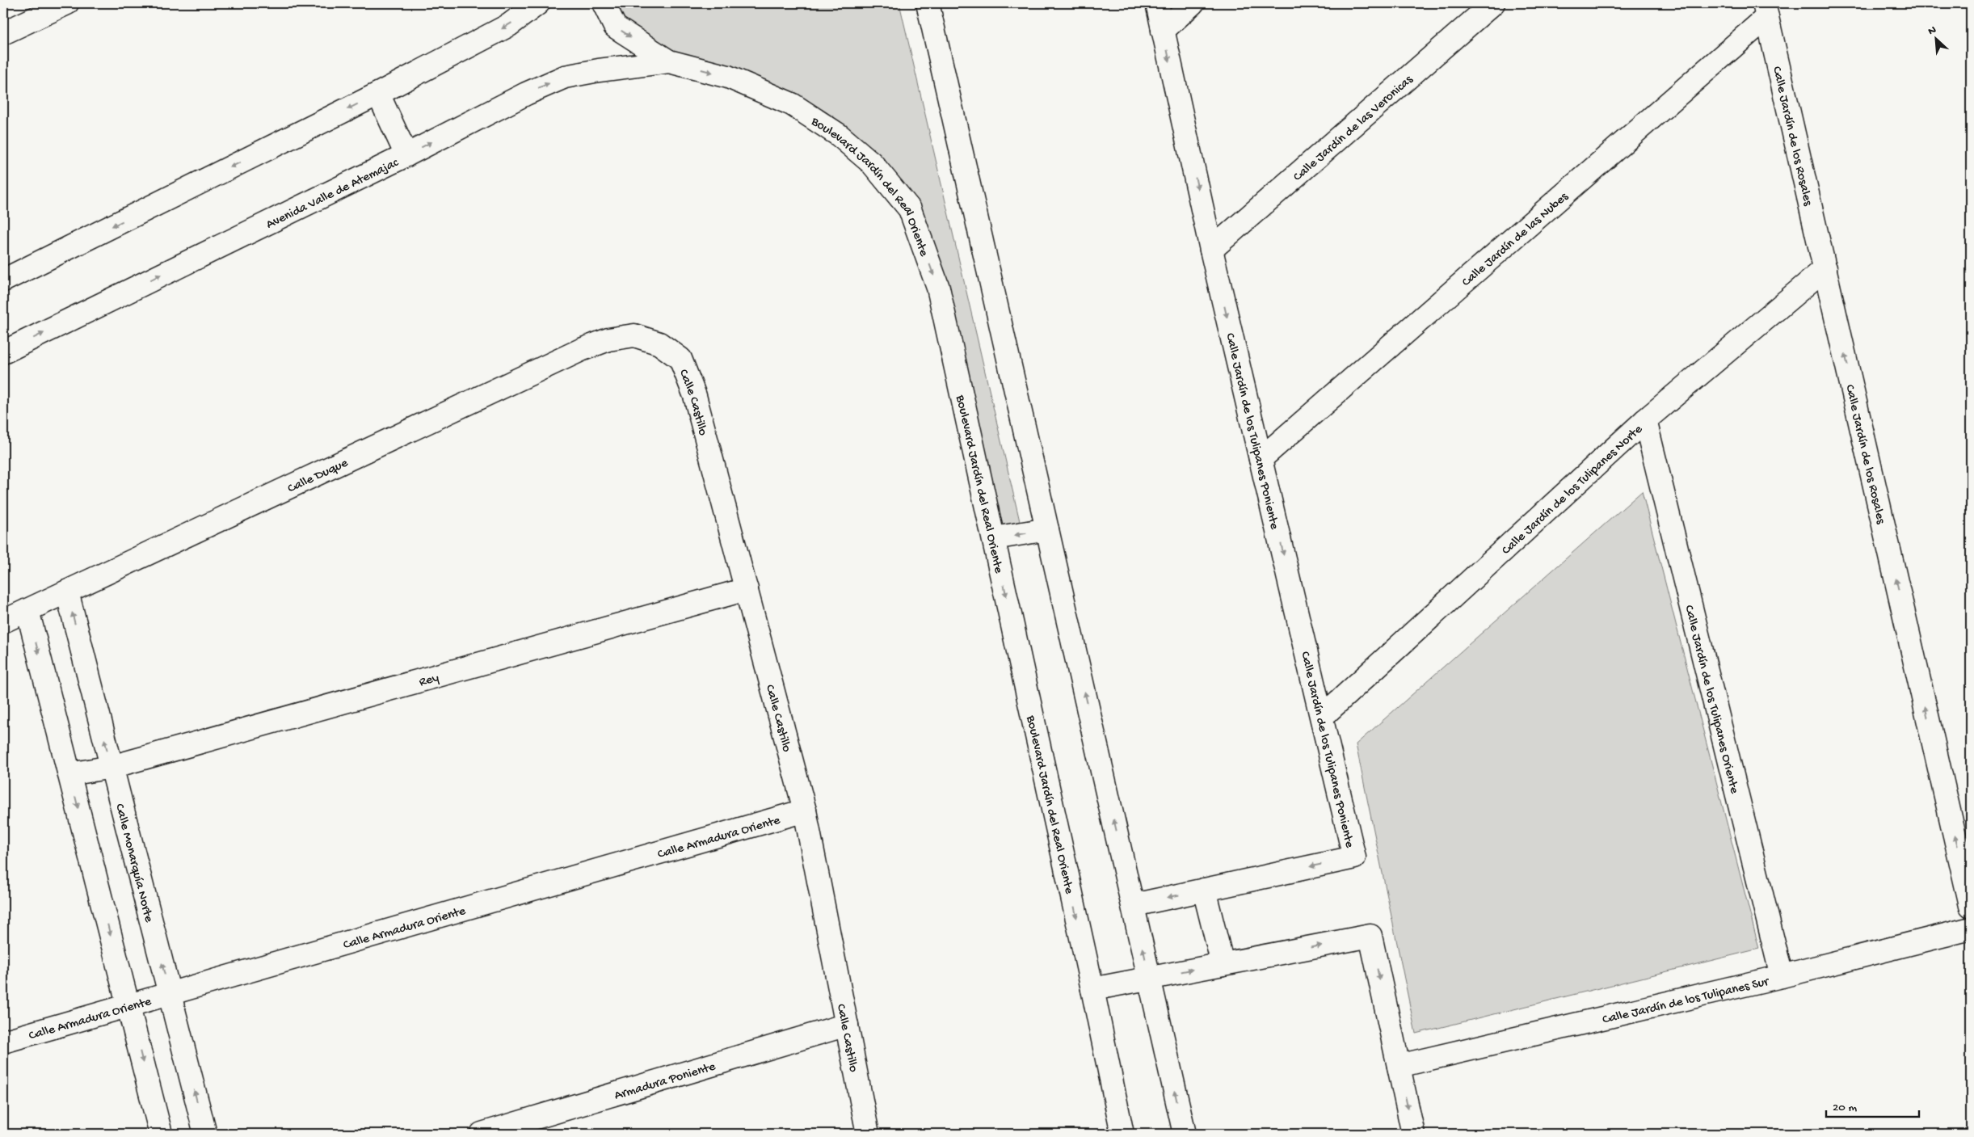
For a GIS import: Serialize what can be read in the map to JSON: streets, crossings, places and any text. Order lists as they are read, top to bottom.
{
  "streets": {
    "street": [
      "Calle Jardín de las Veronicas",
      "Calle Jardín de los Rosales",
      "Boulevard Jardín del Real Oriente",
      "Avenida Valle de Atemajac",
      "Calle Jardín de las Nubes",
      "Calle Castillo",
      "Calle Jardín de los Tulipanes Poniente",
      "Calle Duque",
      "Calle Jardín de los Tulipanes Norte",
      "Rey",
      "Calle Jardín de los Tulipanes Oriente",
      "Calle Armadura Oriente",
      "Calle Monarquía Norte",
      "Calle Jardín de los Tulipanes Sur",
      "Armadura Poniente"
    ]
  },
  "crossings": [
    ["Calle Jardín de las Veronicas", "Calle Jardín de los Tulipanes Poniente"],
    ["Calle Jardín de los Rosales", "Calle Jardín de las Nubes"],
    ["Calle Jardín de los Rosales", "Calle Jardín de los Tulipanes Norte"],
    ["Boulevard Jardín del Real Oriente", "Avenida Valle de Atemajac"],
    ["Calle Jardín de las Nubes", "Calle Jardín de los Tulipanes Poniente"],
    ["Calle Castillo", "Calle Duque"],
    ["Calle Castillo", "Rey"],
    ["Calle Castillo", "Calle Armadura Oriente"],
    ["Calle Castillo", "Armadura Poniente"],
    ["Calle Jardín de los Tulipanes Poniente", "Calle Jardín de los Tulipanes Norte"],
    ["Calle Duque", "Calle Monarquía Norte"],
    ["Calle Jardín de los Tulipanes Norte", "Calle Jardín de los Tulipanes Oriente"],
    ["Rey", "Calle Monarquía Norte"],
    ["Calle Jardín de los Tulipanes Oriente", "Calle Jardín de los Tulipanes Sur"],
    ["Calle Armadura Oriente", "Calle Monarquía Norte"]
  ],
  "one_way": ["Calle Jardín de los Rosales", "Calle Jardín de los Tulipanes Poniente"],
  "scale_bar": "20 m",
  "north": "top left"
}
